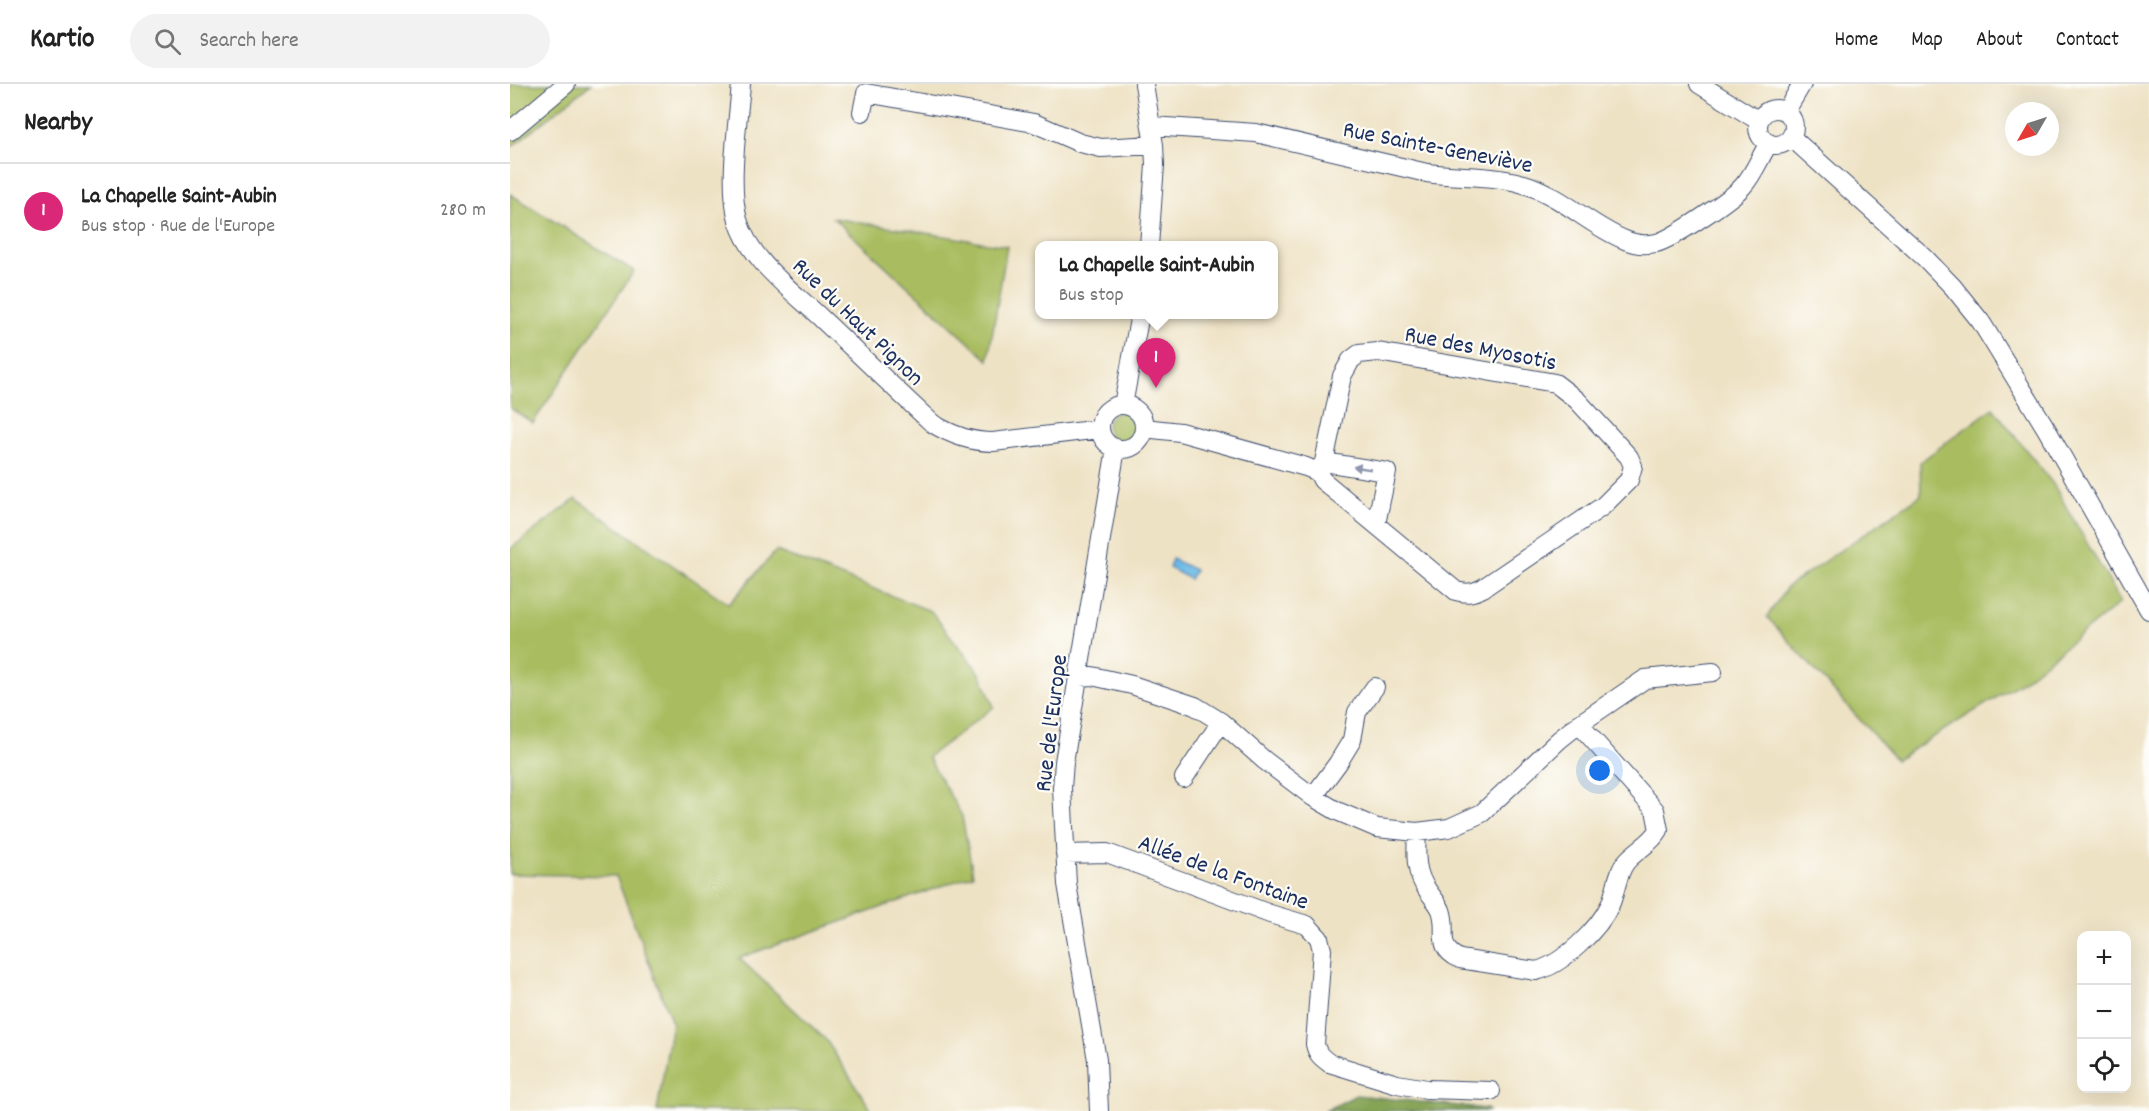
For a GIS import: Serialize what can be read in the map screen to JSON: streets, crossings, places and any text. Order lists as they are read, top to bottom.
{
  "streets": {
    "street": [
      "Rue Sainte-Geneviève",
      "Rue du Haut Pignon",
      "Rue des Myosotis",
      "Rue de l'Europe",
      "Allée de la Fontaine"
    ]
  },
  "crossings": [
    ["Rue du Haut Pignon", "Rue des Myosotis"],
    ["Rue du Haut Pignon", "Rue de l'Europe"],
    ["Rue des Myosotis", "Rue de l'Europe"],
    ["Rue de l'Europe", "Allée de la Fontaine"]
  ],
  "north": "bottom left",
  "page": {
    "header": "Kartio",
    "search": "Search here",
    "nav": [
      "Home",
      "Map",
      "About",
      "Contact"
    ],
    "heading": "Nearby",
    "list": [
      {
        "mark": "1",
        "name": "La Chapelle Saint-Aubin",
        "note": "Bus stop · Rue de l'Europe",
        "value": "280 m"
      }
    ],
    "popup": ["La Chapelle Saint-Aubin", "Bus stop"],
    "pins": "1",
    "map_buttons": ["+", "−"]
  }
}
